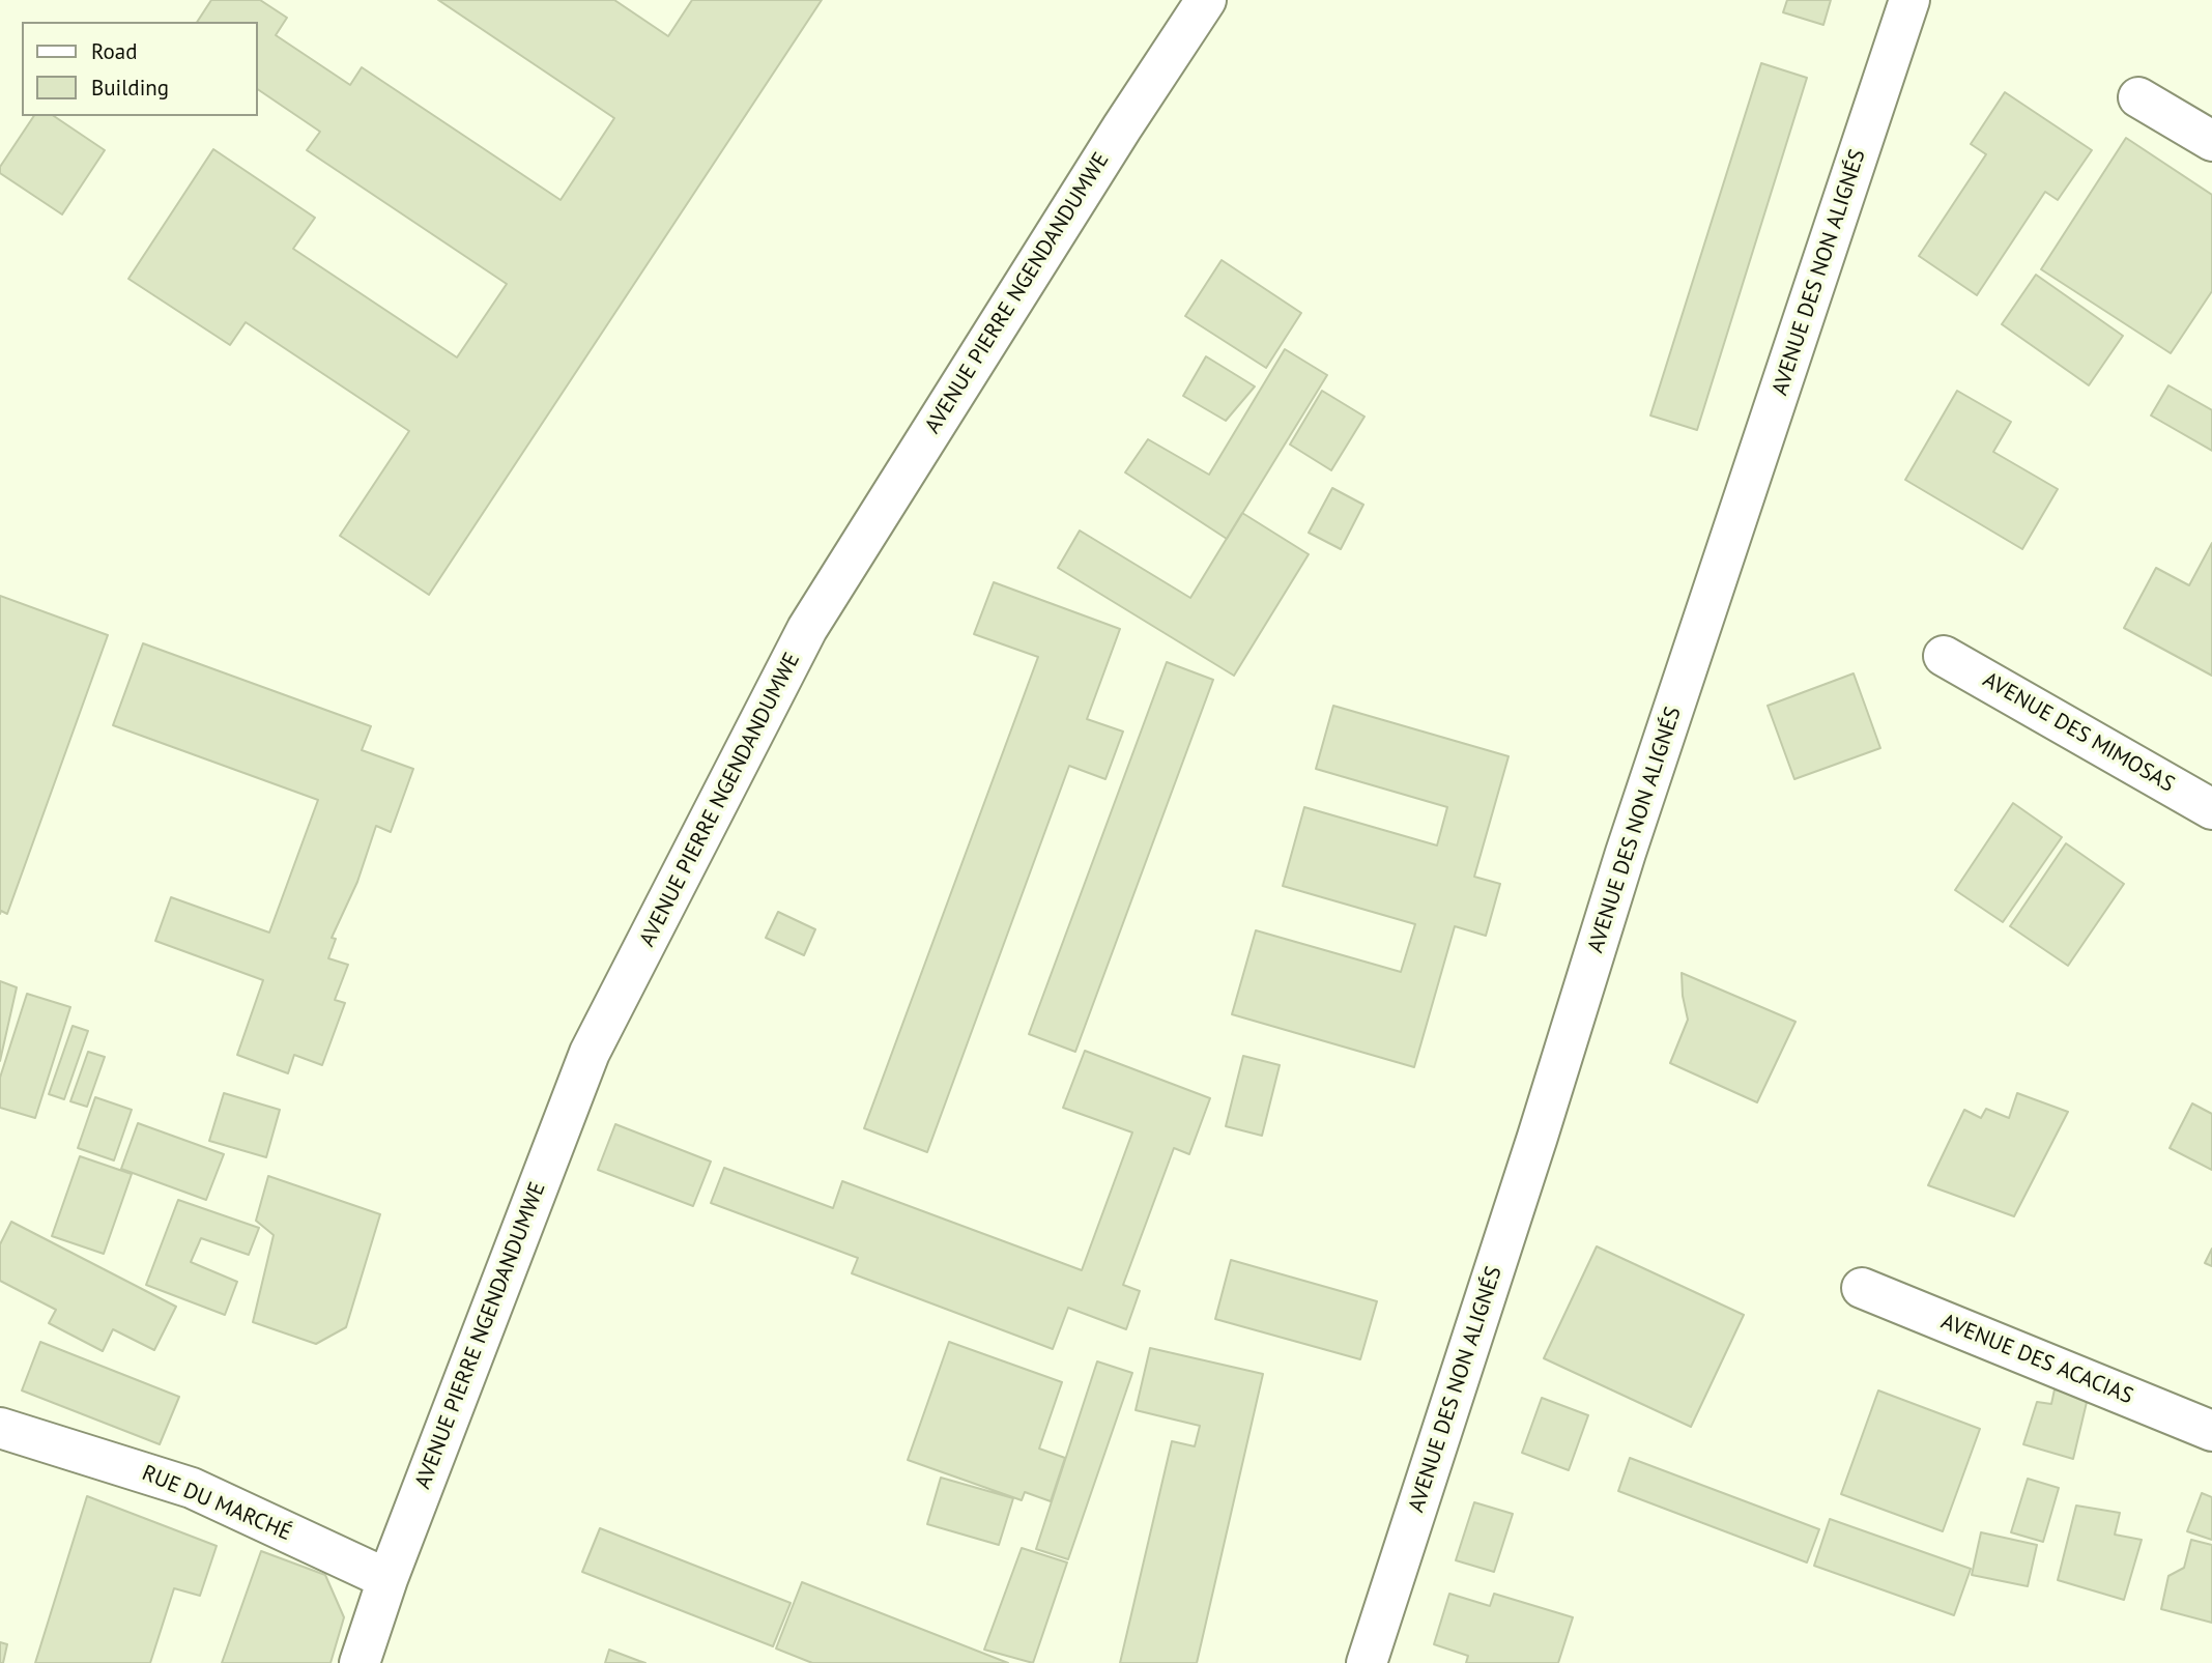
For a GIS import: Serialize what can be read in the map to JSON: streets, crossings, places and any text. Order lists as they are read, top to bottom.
{
  "streets": {
    "street": [
      "AVENUE DES NON ALIGNÉS",
      "AVENUE PIERRE NGENDANDUMWE",
      "AVENUE DES MIMOSAS",
      "AVENUE DES ACACIAS",
      "RUE DU MARCHÉ"
    ]
  },
  "crossings": [
    ["AVENUE PIERRE NGENDANDUMWE", "RUE DU MARCHÉ"]
  ],
  "legend": ["Road", "Building"]
}
